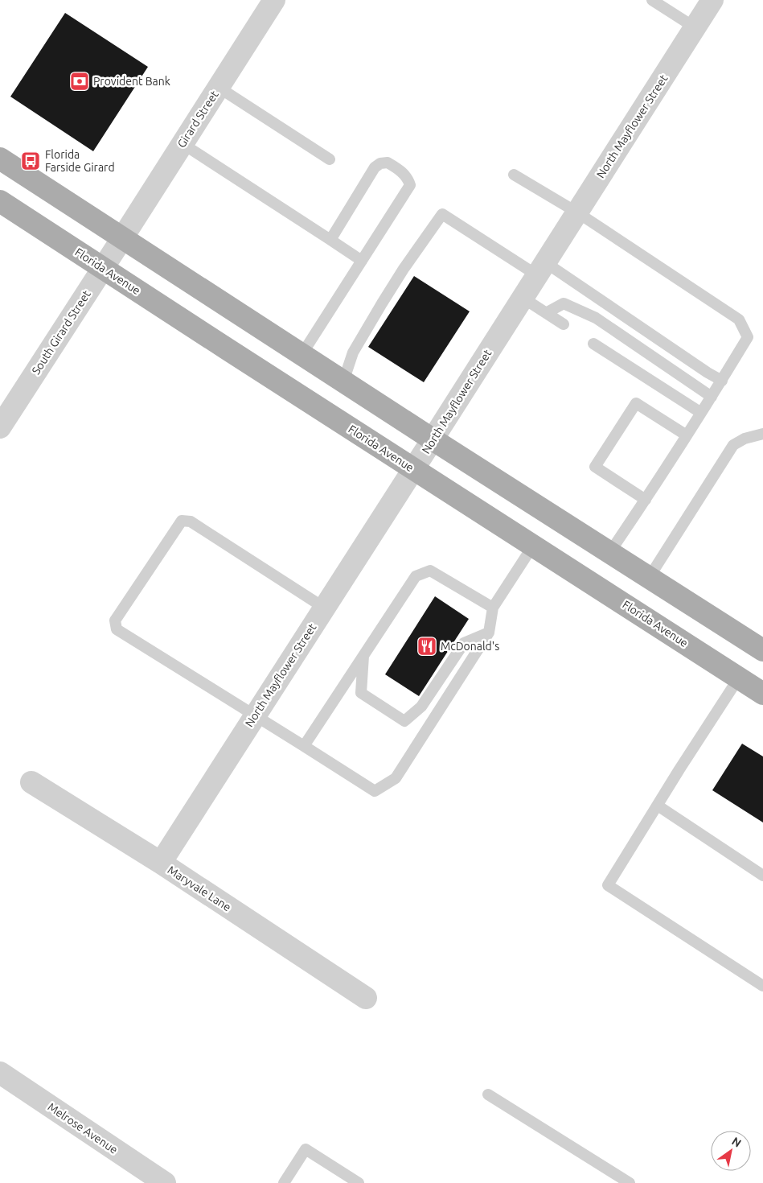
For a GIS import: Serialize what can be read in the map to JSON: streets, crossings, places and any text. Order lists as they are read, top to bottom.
{
  "streets": {
    "main road": ["Florida Avenue"],
    "street": [
      "Girard Street",
      "North Mayflower Street",
      "South Girard Street",
      "Maryvale Lane",
      "Melrose Avenue"
    ]
  },
  "crossings": [
    ["Girard Street", "South Girard Street"],
    ["North Mayflower Street", "Florida Avenue"],
    ["North Mayflower Street", "Maryvale Lane"],
    ["Florida Avenue", "South Girard Street"]
  ],
  "places": {
    "bank": ["Provident Bank"],
    "bus stop": ["Florida Farside Girard"],
    "restaurant": ["McDonald's"]
  },
  "north": "top right"
}
